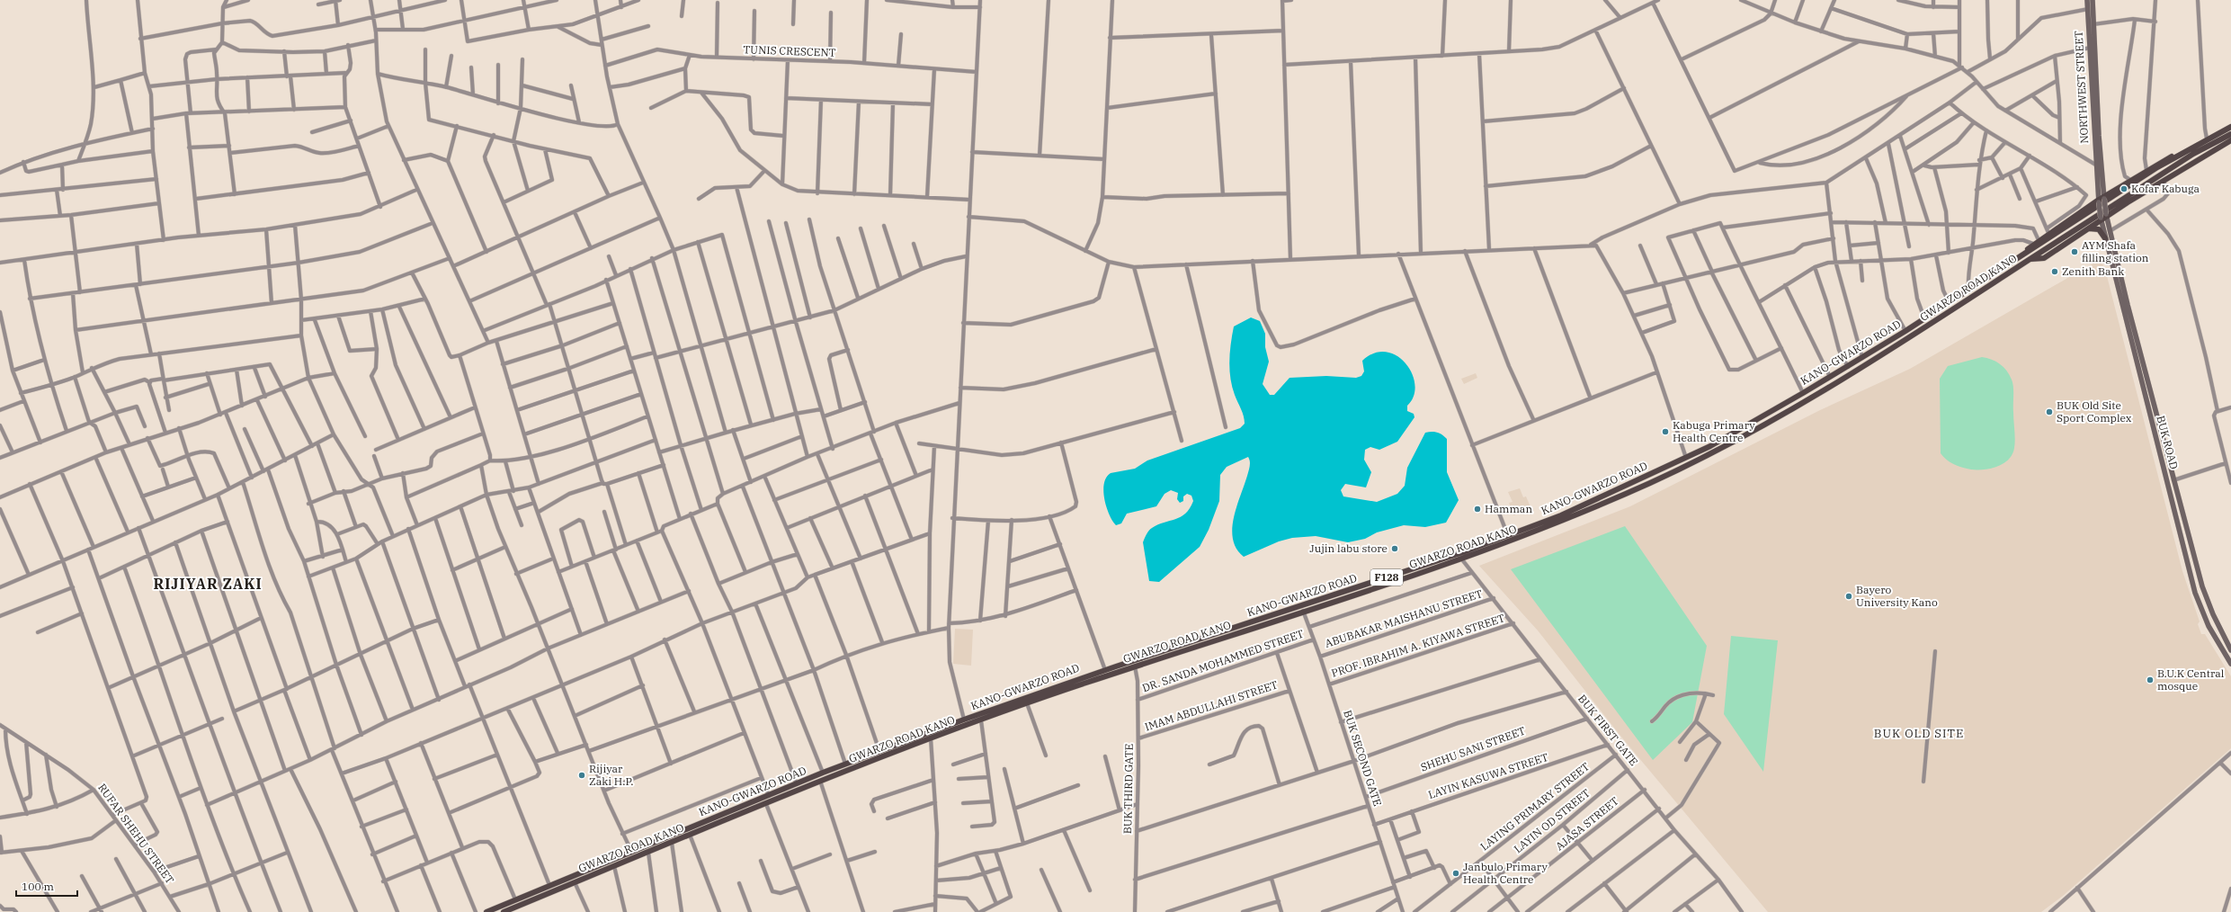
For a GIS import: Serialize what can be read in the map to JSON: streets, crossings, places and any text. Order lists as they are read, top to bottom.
{
  "streets": {
    "main road": [
      "NORTHWEST STREET",
      "GWARZO ROAD KANO",
      "KANO-GWARZO ROAD",
      "BUK ROAD",
      "F128"
    ],
    "street": [
      "TUNIS CRESCENT",
      "ABUBAKAR MAISHANU STREET",
      "PROF. IBRAHIM A. KIYAWA STREET",
      "DR. SANDA MOHAMMED STREET",
      "IMAM ABDULLAHI STREET",
      "BUK FIRST GATE",
      "SHEHU SANI STREET",
      "BUK SECOND GATE",
      "LAYIN KASUWA STREET",
      "BUK THIRD GATE",
      "LAYING PRIMARY STREET",
      "LAYIN OD STREET",
      "AJASA STREET",
      "RUFAR SHEHU STREET"
    ]
  },
  "crossings": [
    ["GWARZO ROAD KANO", "KANO-GWARZO ROAD"],
    ["GWARZO ROAD KANO", "BUK FIRST GATE"],
    ["GWARZO ROAD KANO", "BUK SECOND GATE"],
    ["GWARZO ROAD KANO", "BUK THIRD GATE"],
    ["ABUBAKAR MAISHANU STREET", "BUK FIRST GATE"],
    ["ABUBAKAR MAISHANU STREET", "BUK SECOND GATE"],
    ["PROF. IBRAHIM A. KIYAWA STREET", "BUK FIRST GATE"],
    ["PROF. IBRAHIM A. KIYAWA STREET", "BUK SECOND GATE"],
    ["DR. SANDA MOHAMMED STREET", "BUK SECOND GATE"],
    ["DR. SANDA MOHAMMED STREET", "BUK THIRD GATE"],
    ["IMAM ABDULLAHI STREET", "BUK THIRD GATE"],
    ["BUK FIRST GATE", "SHEHU SANI STREET"],
    ["BUK FIRST GATE", "LAYIN KASUWA STREET"],
    ["BUK FIRST GATE", "LAYING PRIMARY STREET"],
    ["BUK FIRST GATE", "LAYIN OD STREET"],
    ["BUK FIRST GATE", "AJASA STREET"],
    ["SHEHU SANI STREET", "BUK SECOND GATE"],
    ["BUK SECOND GATE", "LAYIN KASUWA STREET"]
  ],
  "districts": ["RIJIYAR ZAKI", "BUK OLD SITE"],
  "places": [
    "Kofar Kabuga",
    "AYM Shafa filling station",
    "Zenith Bank",
    "BUK Old Site Sport Complex",
    "Kabuga Primary Health Centre",
    "Hamman",
    "Jujin labu store",
    "Bayero University Kano",
    "B.U.K Central mosque",
    "Rijiyar Zaki H.P.",
    "Janbulo Primary Health Centre"
  ],
  "scale_bar": "100 m"
}
